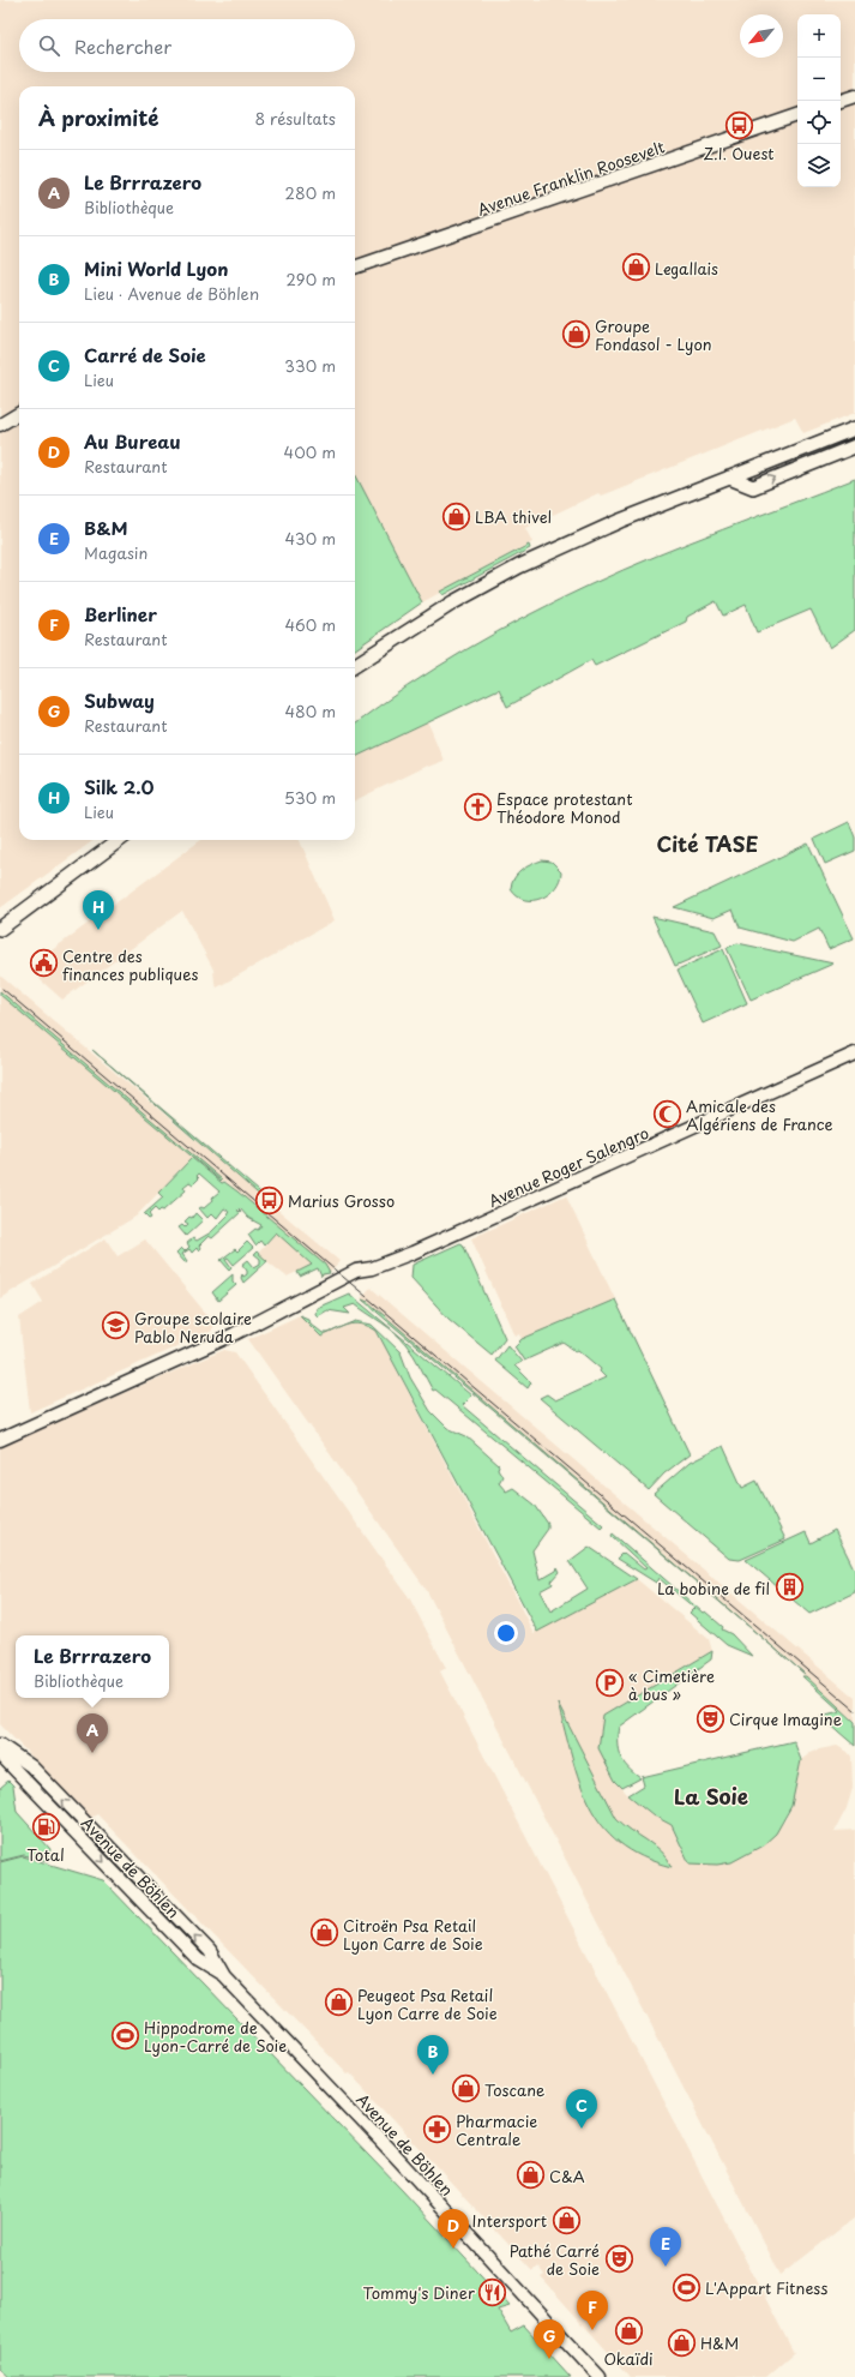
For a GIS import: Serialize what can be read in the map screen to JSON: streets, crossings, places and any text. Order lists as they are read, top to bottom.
{
  "streets": {
    "street": ["Avenue Franklin Roosevelt", "Avenue Roger Salengro", "Avenue de Böhlen"]
  },
  "districts": ["Cité TASE", "La Soie"],
  "places": {
    "bus stop": ["Z.I. Ouest", "Marius Grosso"],
    "shop": [
      "Legallais",
      "Groupe Fondasol - Lyon",
      "LBA thivel",
      "Citroën Psa Retail Lyon Carre de Soie",
      "Peugeot Psa Retail Lyon Carre de Soie",
      "Toscane",
      "C&A",
      "Intersport",
      "Okaïdi",
      "H&M"
    ],
    "church": ["Espace protestant Théodore Monod"],
    "public building": ["Centre des finances publiques"],
    "mosque": ["Amicale des Algériens de France"],
    "school or university": ["Groupe scolaire Pablo Neruda"],
    "building": ["La bobine de fil"],
    "parking": ["« Cimetière à bus »"],
    "theatre": ["Cirque Imagine", "Pathé Carré de Soie"],
    "fuel station": ["Total"],
    "sports": ["Hippodrome de Lyon-Carré de Soie", "L'Appart Fitness"],
    "pharmacy": ["Pharmacie Centrale"],
    "restaurant": ["Tommy's Diner"]
  },
  "north": "bottom left",
  "page": {
    "map_buttons": ["+", "−"],
    "search": "Rechercher",
    "heading": ["À proximité", "8 résultats"],
    "list": [
      {
        "mark": "A",
        "name": "Le Brrrazero",
        "note": "Bibliothèque",
        "value": "280 m"
      },
      {
        "mark": "B",
        "name": "Mini World Lyon",
        "note": "Lieu · Avenue de Böhlen",
        "value": "290 m"
      },
      {
        "mark": "C",
        "name": "Carré de Soie",
        "note": "Lieu",
        "value": "330 m"
      },
      {
        "mark": "D",
        "name": "Au Bureau",
        "note": "Restaurant",
        "value": "400 m"
      },
      {
        "mark": "E",
        "name": "B&M",
        "note": "Magasin",
        "value": "430 m"
      },
      {
        "mark": "F",
        "name": "Berliner",
        "note": "Restaurant",
        "value": "460 m"
      },
      {
        "mark": "G",
        "name": "Subway",
        "note": "Restaurant",
        "value": "480 m"
      },
      {
        "mark": "H",
        "name": "Silk 2.0",
        "note": "Lieu",
        "value": "530 m"
      }
    ],
    "pins": [
      "H",
      "A",
      "B",
      "C",
      "D",
      "E",
      "F",
      "G"
    ],
    "popup": ["Le Brrrazero", "Bibliothèque"]
  }
}
